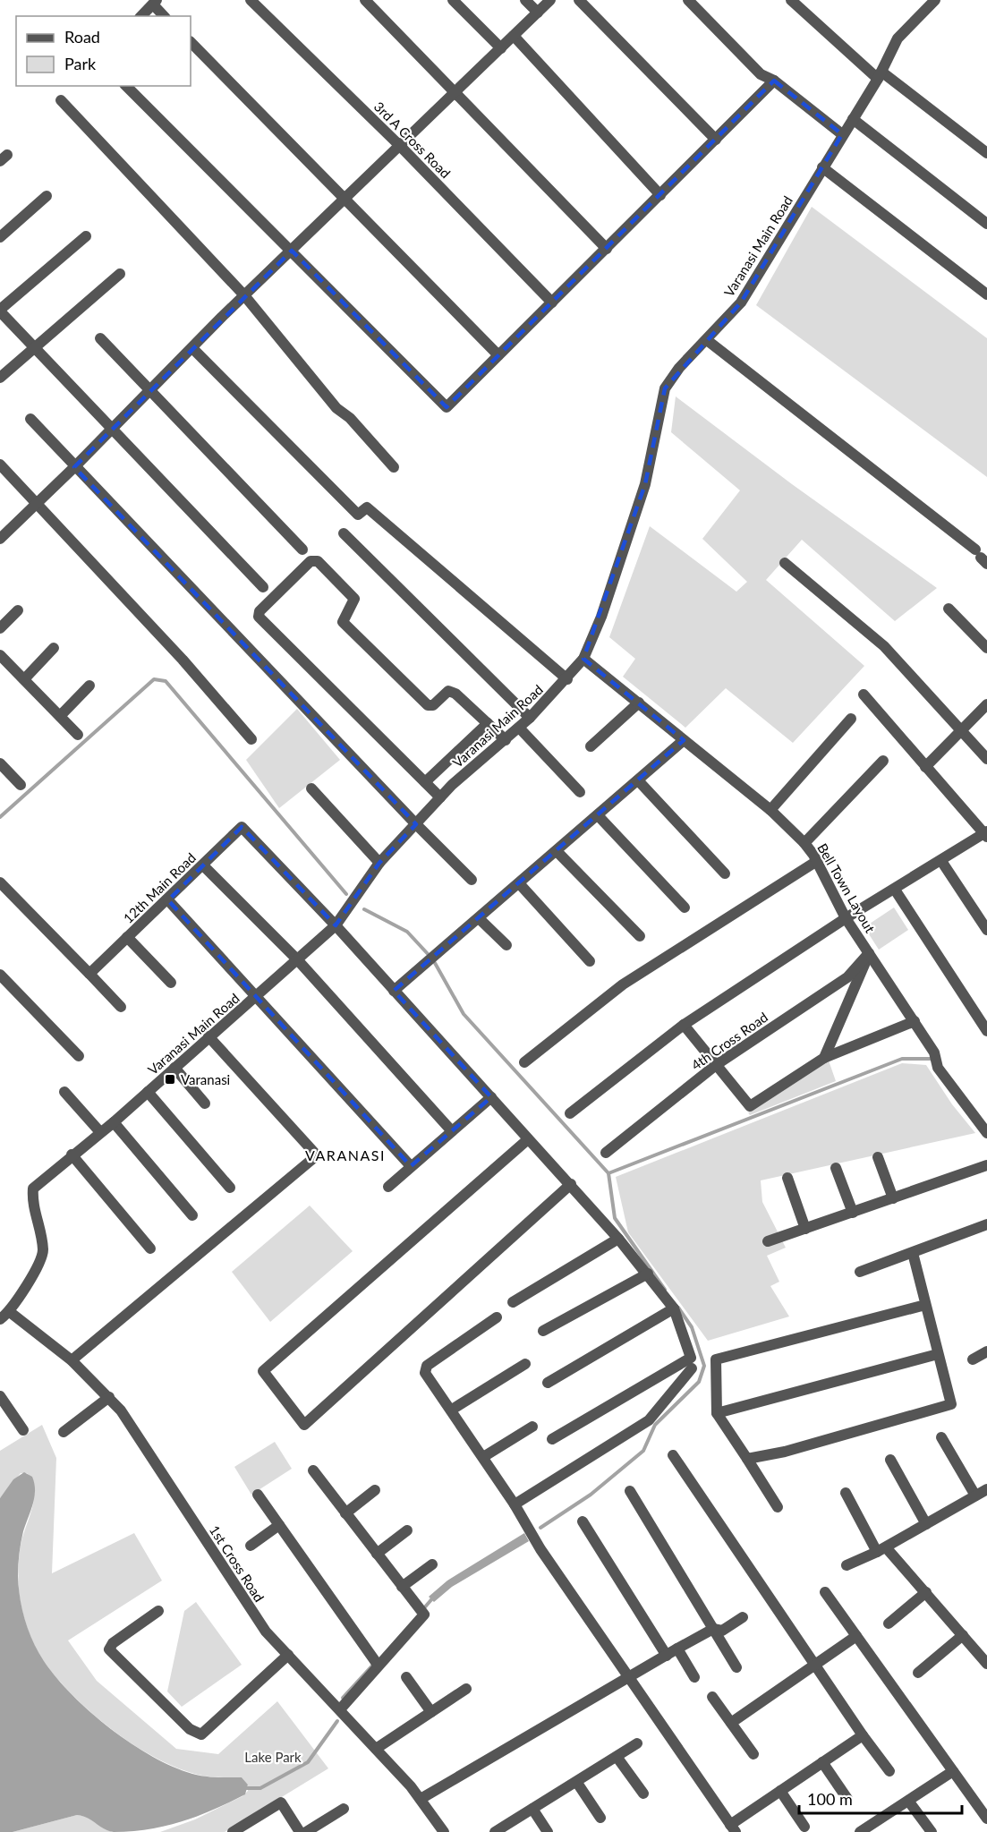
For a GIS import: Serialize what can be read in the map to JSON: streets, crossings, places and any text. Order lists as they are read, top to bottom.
{
  "streets": {
    "street": [
      "3rd A Cross Road",
      "Varanasi Main Road",
      "12th Main Road",
      "Bell Town Layout",
      "4th Cross Road",
      "1st Cross Road"
    ]
  },
  "crossings": [
    ["Varanasi Main Road", "12th Main Road"],
    ["Varanasi Main Road", "Bell Town Layout"],
    ["Varanasi Main Road", "1st Cross Road"],
    ["Bell Town Layout", "4th Cross Road"]
  ],
  "districts": ["VARANASI"],
  "parks": ["Lake Park"],
  "places": {
    "transit": ["Varanasi"]
  },
  "legend": ["Road", "Park"],
  "scale_bar": "100 m"
}
